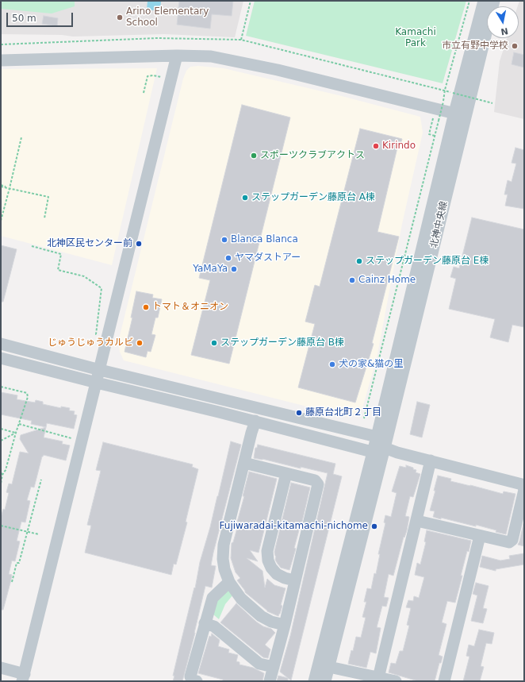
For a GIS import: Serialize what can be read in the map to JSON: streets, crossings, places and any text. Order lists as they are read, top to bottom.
{
  "streets": {
    "street": ["北神中央線"]
  },
  "parks": ["Kamachi Park"],
  "places": [
    "Arino Elementary School",
    "市立有野中学校",
    "Kirindo",
    "スポーツクラブアクトス",
    "ステップガーデン藤原台 A棟",
    "Blanca Blanca",
    "北神区民センター前",
    "ヤマダストアー",
    "ステップガーデン藤原台 E棟",
    "YaMaYa",
    "Cainz Home",
    "トマト＆オニオン",
    "じゅうじゅうカルビ",
    "ステップガーデン藤原台 B棟",
    "犬の家&猫の里",
    "藤原台北町２丁目",
    "Fujiwaradai-kitamachi-nichome"
  ],
  "scale_bar": "50 m",
  "north": "bottom"
}
